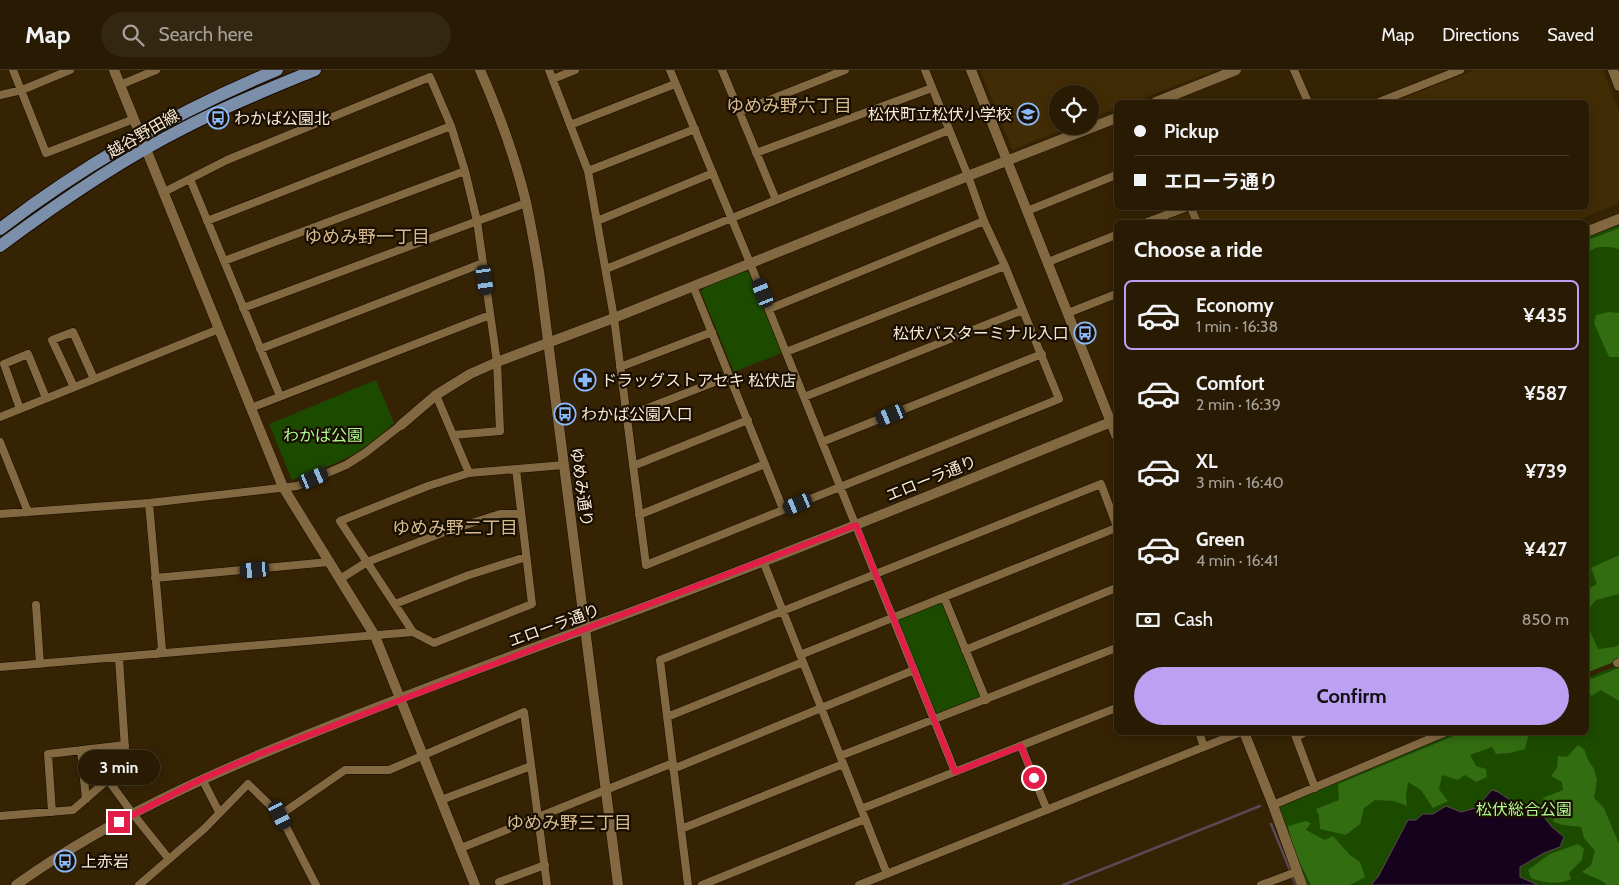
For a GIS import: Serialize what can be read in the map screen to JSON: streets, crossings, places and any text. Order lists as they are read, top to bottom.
{
  "streets": {
    "main road": ["越谷野田線"],
    "street": ["エローラ通り", "ゆめみ通り"]
  },
  "crossings": [
    ["エローラ通り", "ゆめみ通り"]
  ],
  "districts": [
    "ゆめみ野六丁目",
    "ゆめみ野一丁目",
    "ゆめみ野二丁目",
    "ゆめみ野三丁目"
  ],
  "parks": ["わかば公園", "松伏総合公園"],
  "places": {
    "school or university": ["松伏町立松伏小学校"],
    "bus stop": [
      "わかば公園北",
      "松伏バスターミナル入口",
      "わかば公園入口",
      "上赤岩"
    ],
    "pharmacy": ["ドラッグストアセキ 松伏店"]
  },
  "page": {
    "header": "Map",
    "search": "Search here",
    "nav": ["Map", "Directions", "Saved"],
    "banner": ["Pickup", "エローラ通り"],
    "heading": "Choose a ride",
    "list": [
      {
        "name": "Economy",
        "note": "1 min · 16:38",
        "value": "¥435"
      },
      {
        "name": "Comfort",
        "note": "2 min · 16:39",
        "value": "¥587"
      },
      {
        "name": "XL",
        "note": "3 min · 16:40",
        "value": "¥739"
      },
      {
        "name": "Green",
        "note": "4 min · 16:41",
        "value": "¥427"
      }
    ],
    "pay": ["Cash", "850 m"],
    "buttons": "Confirm",
    "bubble": "3 min"
  }
}
